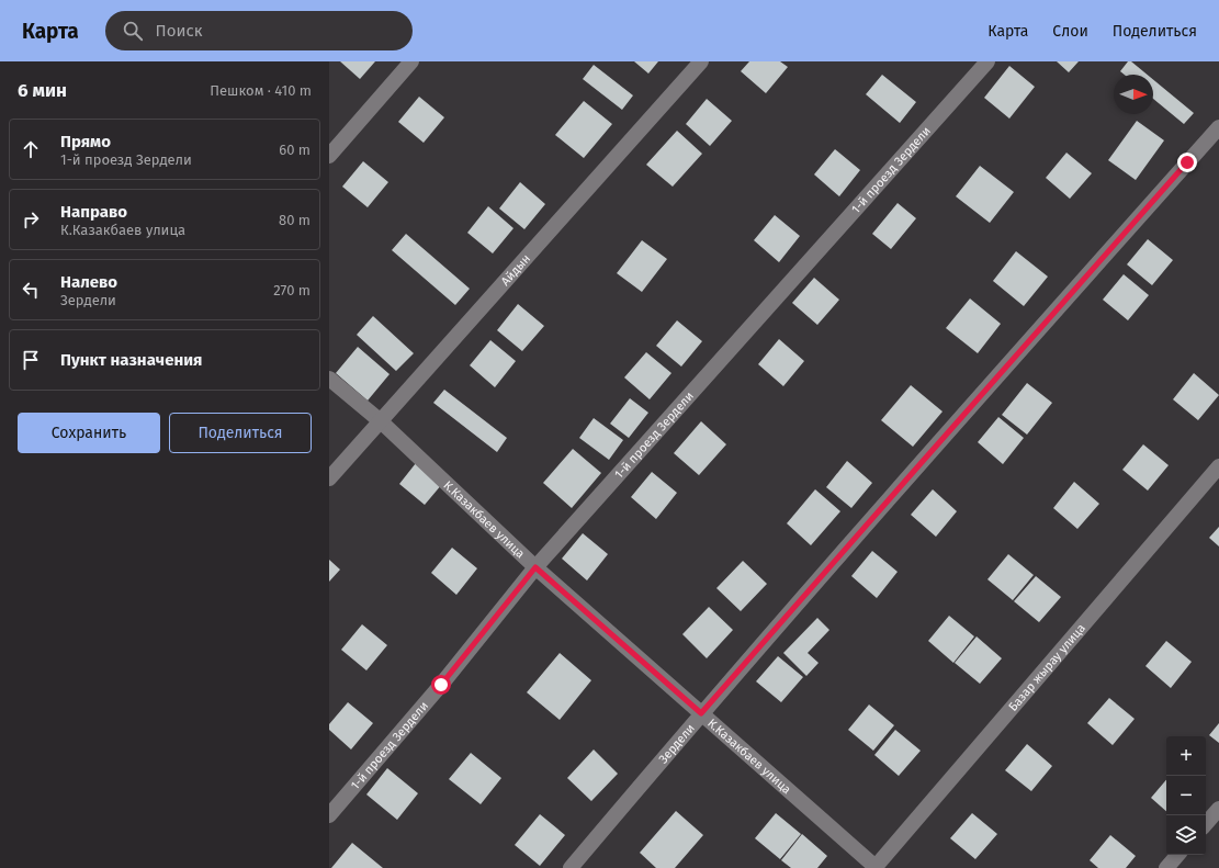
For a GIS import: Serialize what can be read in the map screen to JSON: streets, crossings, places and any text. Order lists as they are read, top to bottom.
{
  "streets": {
    "street": [
      "1-й проезд Зердели",
      "Айдын",
      "К.Казакбаев улица",
      "Базар жырау улица",
      "Зердели"
    ]
  },
  "crossings": [
    ["1-й проезд Зердели", "К.Казакбаев улица"],
    ["Айдын", "К.Казакбаев улица"],
    ["К.Казакбаев улица", "Базар жырау улица"],
    ["К.Казакбаев улица", "Зердели"]
  ],
  "north": "right",
  "page": {
    "header": "Карта",
    "search": "Поиск",
    "nav": ["Карта", "Слои", "Поделиться"],
    "heading": ["6 мин", "Пешком · 410 m"],
    "list": [
      ["Прямо", "1-й проезд Зердели", "60 m"],
      ["Направо", "К.Казакбаев улица", "80 m"],
      ["Налево", "Зердели", "270 m"],
      "Пункт назначения"
    ],
    "buttons": ["Сохранить", "Поделиться"],
    "map_buttons": ["+", "−"]
  }
}
